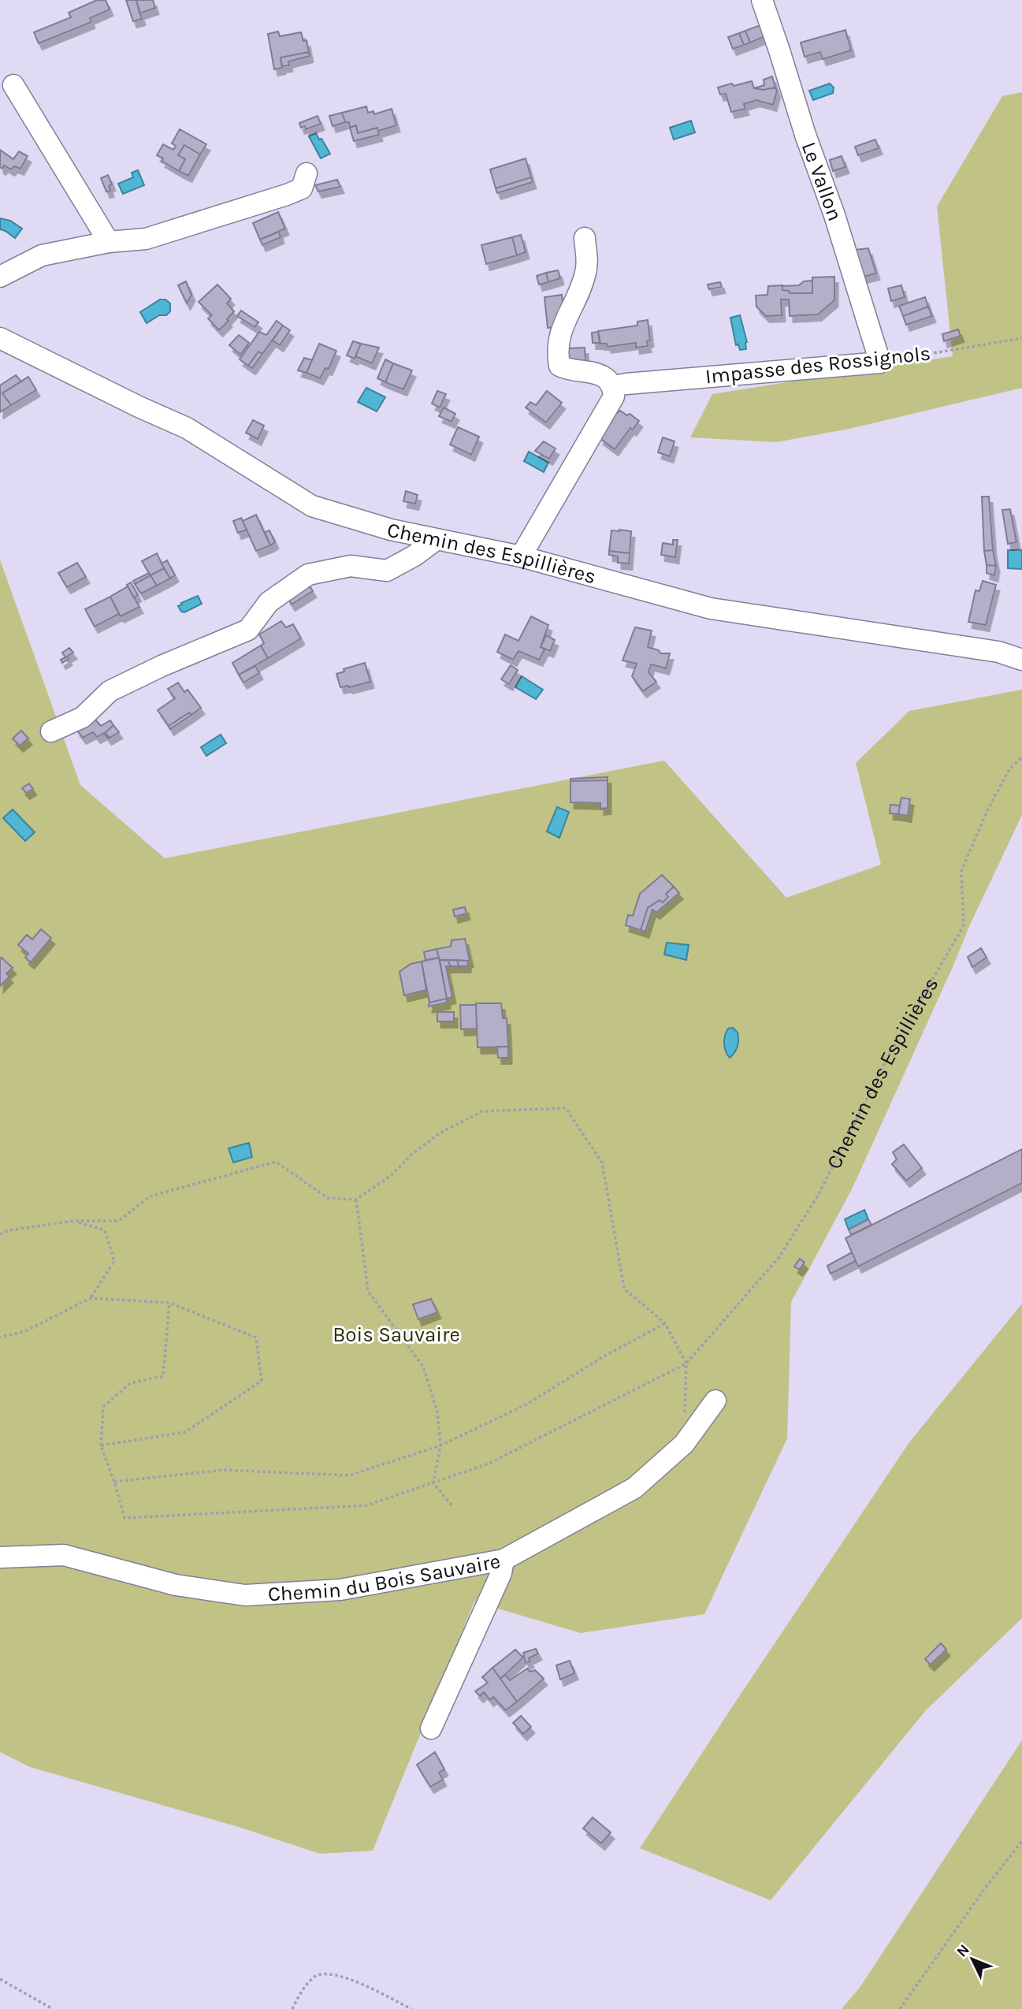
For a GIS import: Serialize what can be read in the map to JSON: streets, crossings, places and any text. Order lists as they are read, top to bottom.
{
  "streets": {
    "street": [
      "Le Vallon",
      "Impasse des Rossignols",
      "Chemin des Espillières",
      "Chemin du Bois Sauvaire"
    ]
  },
  "crossings": [
    ["Le Vallon", "Impasse des Rossignols"]
  ],
  "parks": ["Bois Sauvaire"],
  "north": "top left"
}
